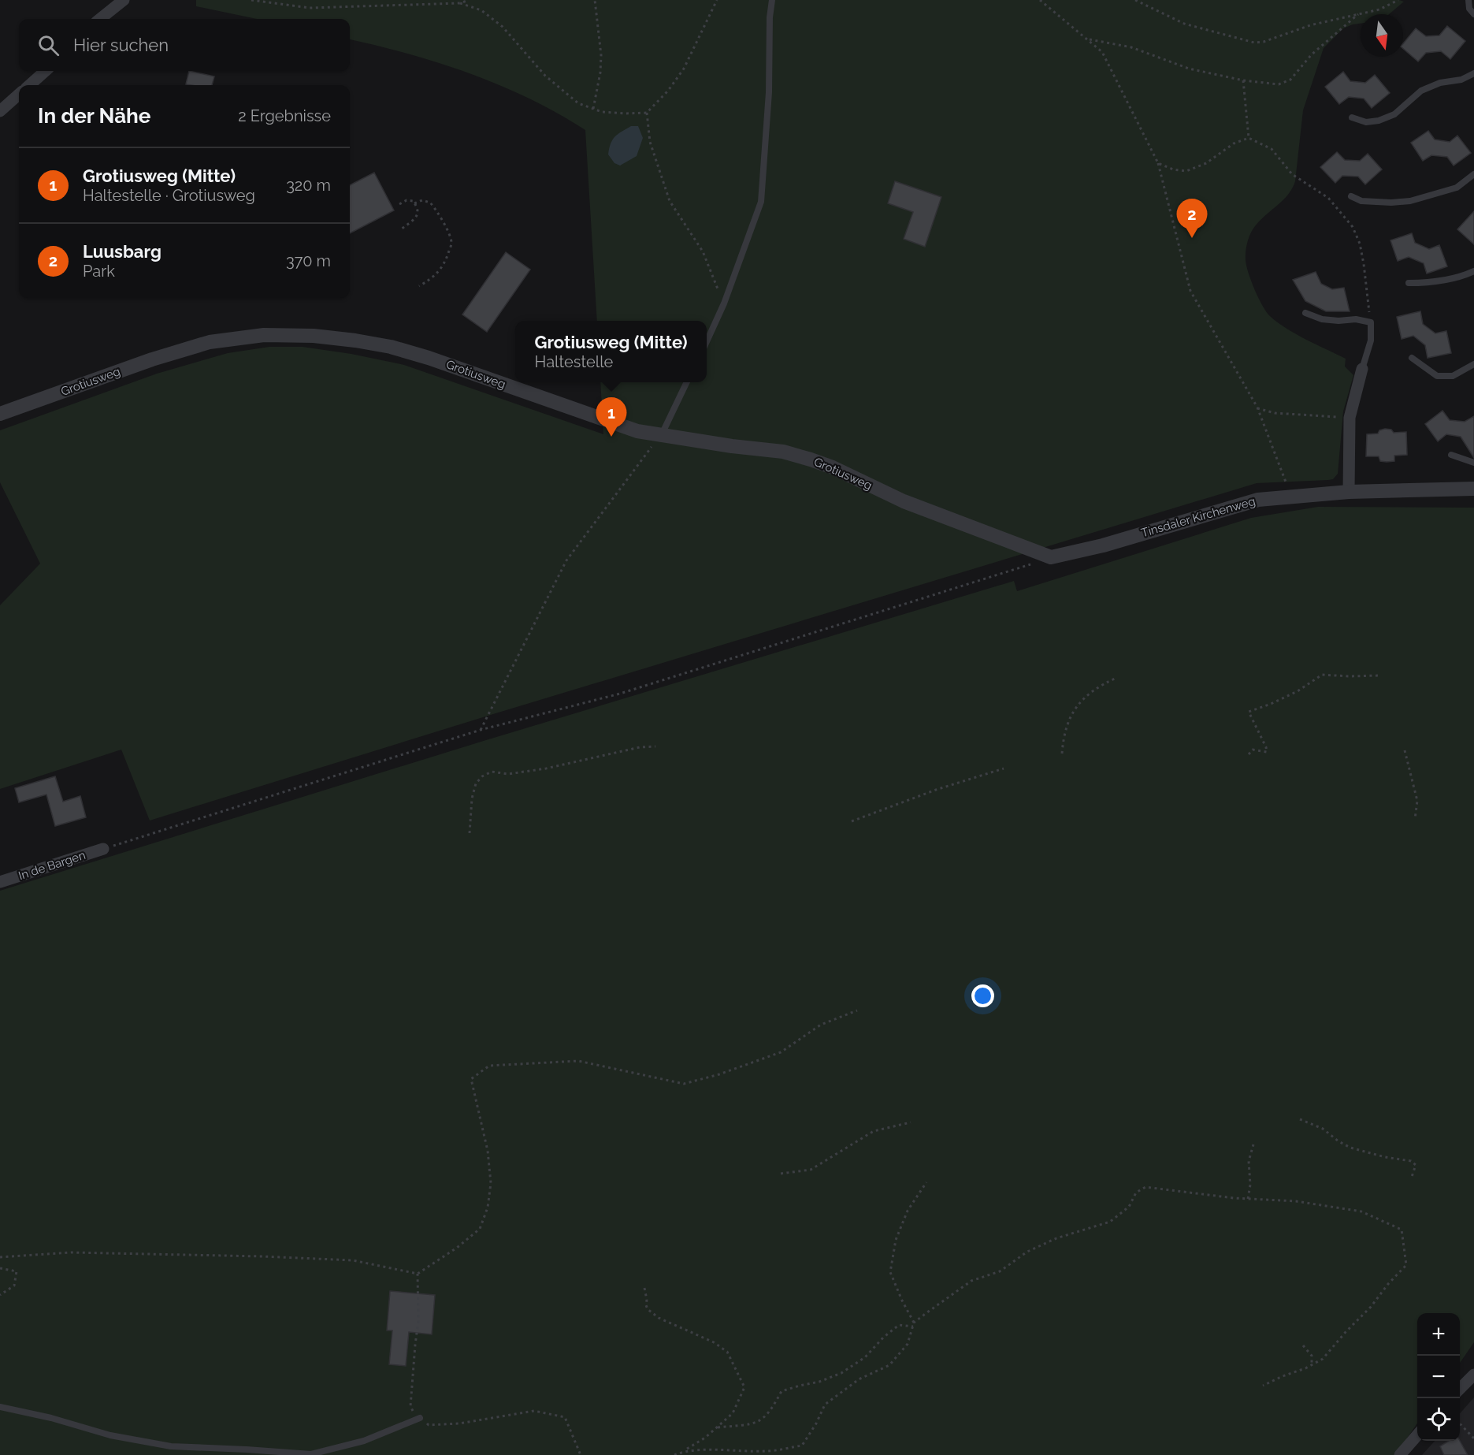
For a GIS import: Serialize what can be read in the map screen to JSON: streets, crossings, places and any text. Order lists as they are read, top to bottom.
{
  "streets": {
    "street": ["Grotiusweg", "Tinsdaler Kirchenweg", "In de Bargen"]
  },
  "crossings": [
    ["Grotiusweg", "Tinsdaler Kirchenweg"]
  ],
  "north": "bottom",
  "page": {
    "search": "Hier suchen",
    "heading": ["In der Nähe", "2 Ergebnisse"],
    "list": [
      {
        "mark": "1",
        "name": "Grotiusweg (Mitte)",
        "note": "Haltestelle · Grotiusweg",
        "value": "320 m"
      },
      {
        "mark": "2",
        "name": "Luusbarg",
        "note": "Park",
        "value": "370 m"
      }
    ],
    "pins": ["2", "1"],
    "popup": ["Grotiusweg (Mitte)", "Haltestelle"],
    "map_buttons": ["+", "−"]
  }
}
